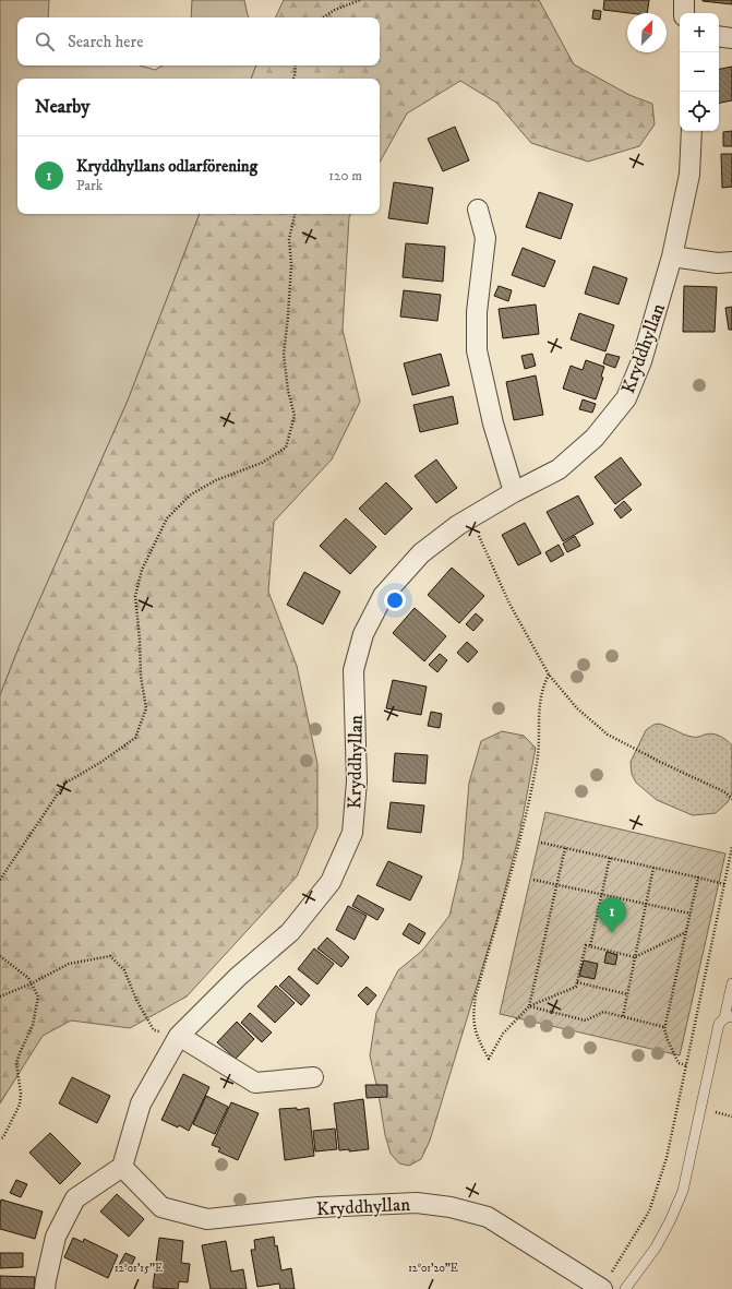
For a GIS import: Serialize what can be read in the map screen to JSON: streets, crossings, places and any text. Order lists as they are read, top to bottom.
{
  "streets": {
    "street": ["Kryddhyllan"]
  },
  "north": "top right",
  "page": {
    "map_buttons": ["+", "−"],
    "search": "Search here",
    "heading": "Nearby",
    "list": [
      {
        "mark": "1",
        "name": "Kryddhyllans odlarförening",
        "note": "Park",
        "value": "120 m"
      }
    ],
    "pins": "1"
  },
  "coordinates": ["12°01'15\"E", "12°01'20\"E"]
}
